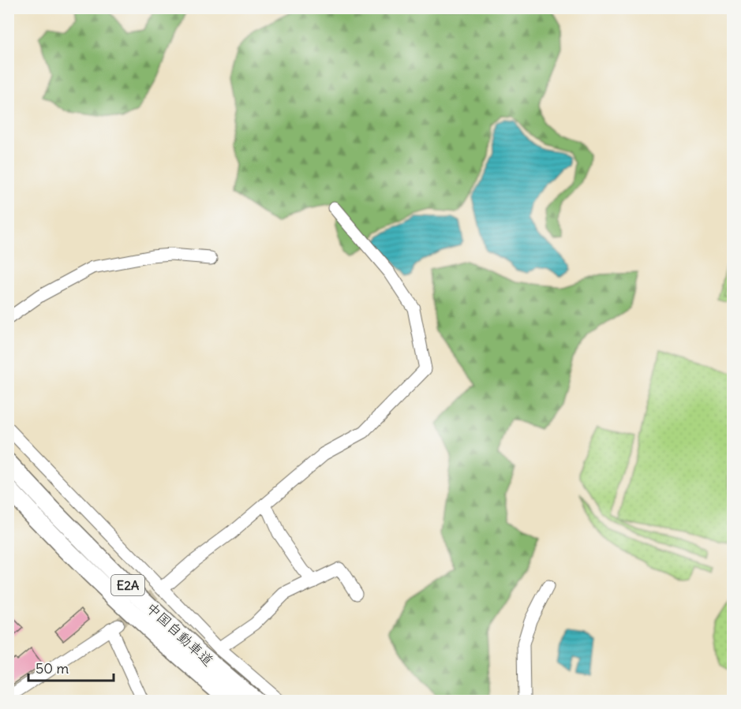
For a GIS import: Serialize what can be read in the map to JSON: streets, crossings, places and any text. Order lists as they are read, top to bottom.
{
  "streets": {
    "highway": ["E2A", "中国自動車道"]
  },
  "scale_bar": "50 m"
}
